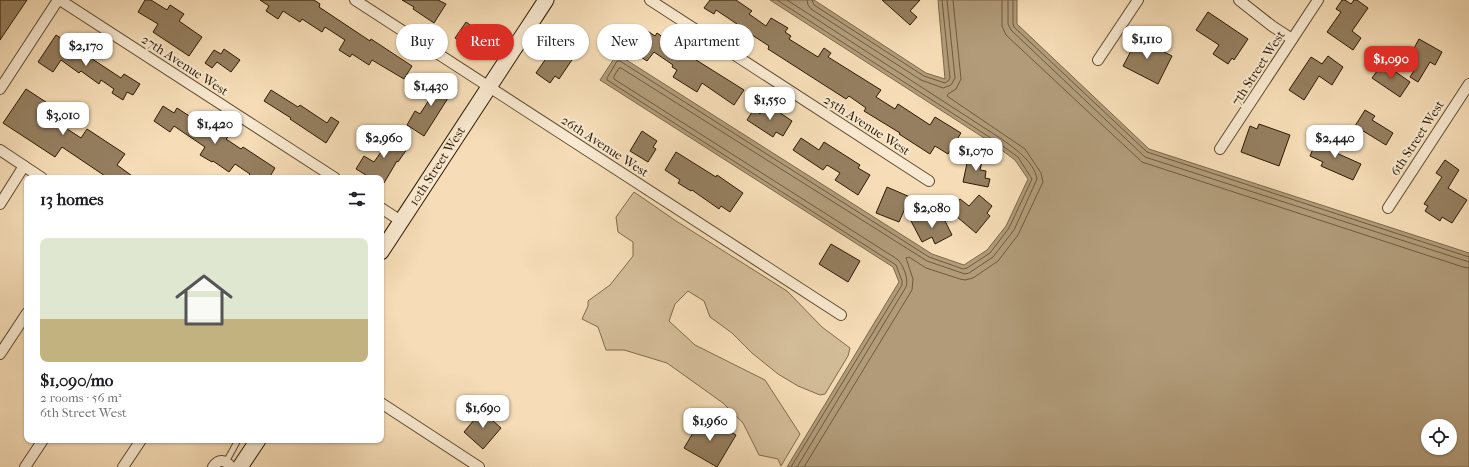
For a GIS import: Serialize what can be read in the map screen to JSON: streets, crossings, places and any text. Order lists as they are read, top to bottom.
{
  "streets": {
    "street": [
      "27th Avenue West",
      "7th Street West",
      "25th Avenue West",
      "6th Street West",
      "26th Avenue West",
      "10th Street West"
    ]
  },
  "crossings": [
    ["26th Avenue West", "10th Street West"]
  ],
  "page": {
    "chip": [
      "Buy",
      "Rent",
      "Filters",
      "New",
      "Apartment"
    ],
    "price": [
      "$1,110",
      "$2,170",
      "$1,090",
      "$1,430",
      "$1,550",
      "$3,010",
      "$1,420",
      "$2,960",
      "$2,440",
      "$1,070",
      "$2,080",
      "$1,690",
      "$1,960"
    ],
    "heading": "13 homes",
    "list": [
      {
        "name": "$1,090/mo",
        "note": "2 rooms · 56 m² · 6th Street West"
      }
    ]
  }
}
